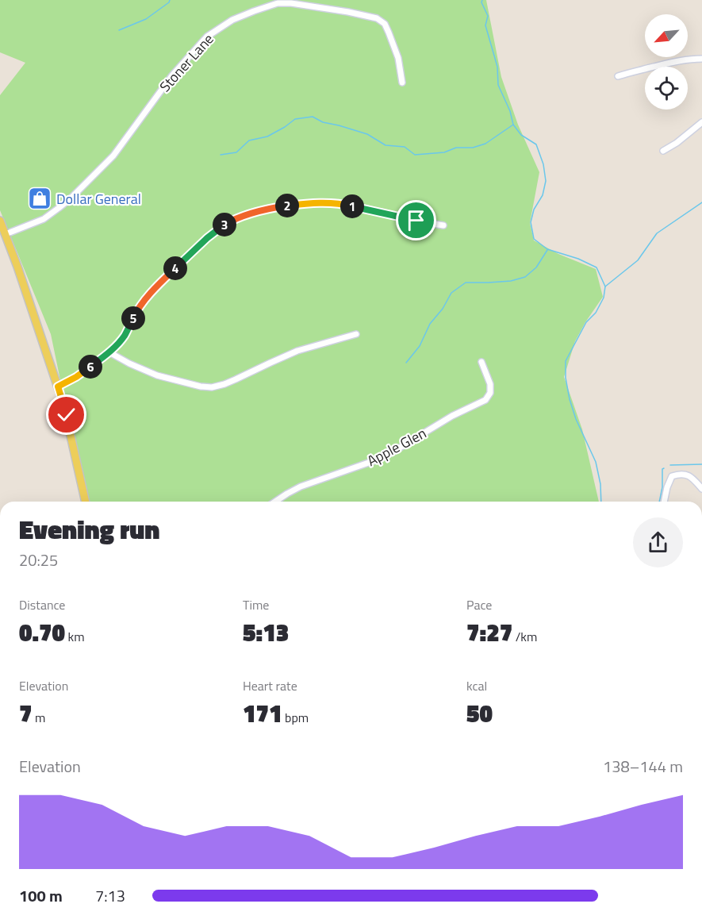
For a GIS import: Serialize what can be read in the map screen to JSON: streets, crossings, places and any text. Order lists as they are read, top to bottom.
{
  "streets": {
    "street": ["Stoner Lane", "Apple Glen"]
  },
  "places": {
    "shop": ["Dollar General"]
  },
  "north": "bottom left",
  "page": {
    "pins": [
      "2",
      "1",
      "3",
      "4",
      "5",
      "6"
    ],
    "heading": ["Evening run", "20:25"],
    "stats": [
      ["Distance", "0.70 km"],
      ["Time", "5:13"],
      ["Pace", "7:27 /km"],
      ["Elevation", "7 m"],
      ["Heart rate", "171 bpm"],
      ["kcal", "50"]
    ],
    "chart": ["Elevation", "138–144 m"],
    "list": [
      {
        "name": "100 m",
        "note": "7:13"
      }
    ]
  }
}
